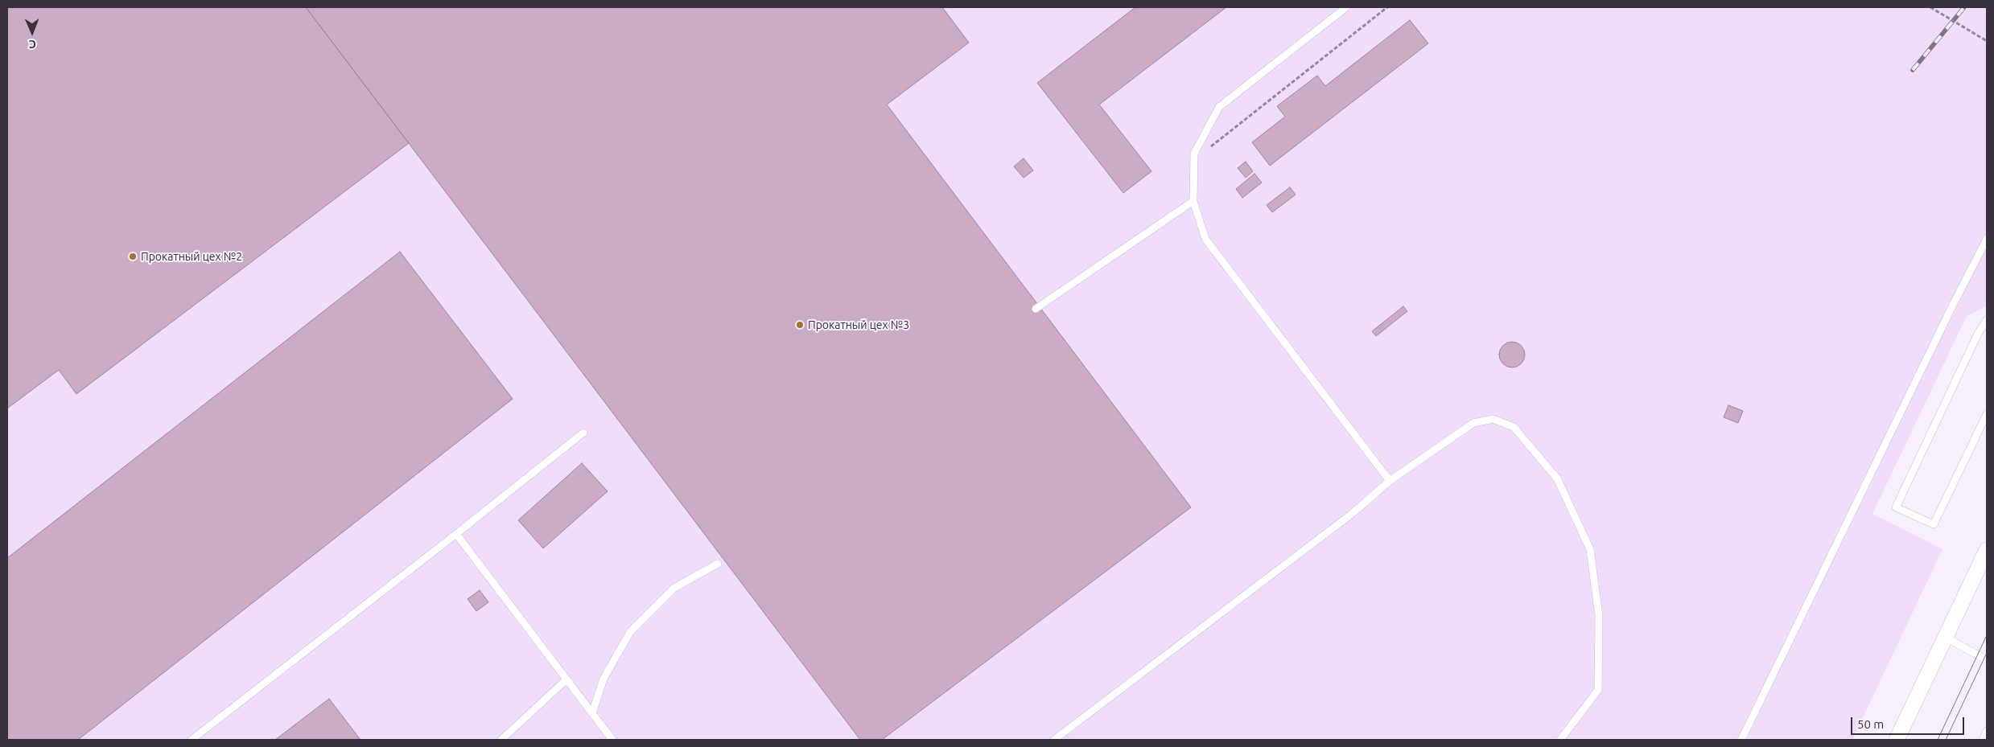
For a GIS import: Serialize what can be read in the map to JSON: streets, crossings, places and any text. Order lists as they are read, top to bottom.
{
  "places": ["Прокатный цех №2", "Прокатный цех №3"],
  "scale_bar": "50 m",
  "north": "bottom"
}
